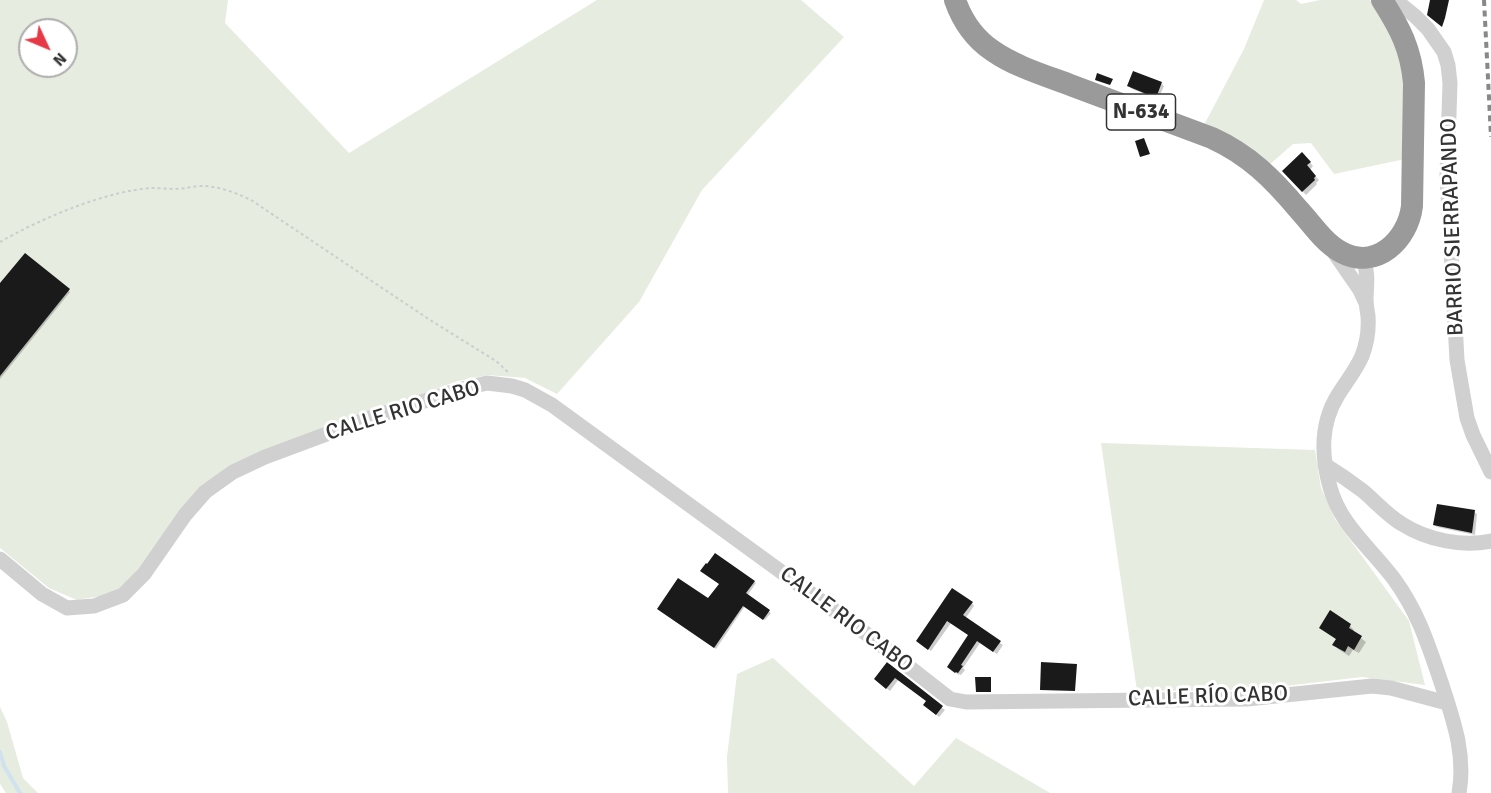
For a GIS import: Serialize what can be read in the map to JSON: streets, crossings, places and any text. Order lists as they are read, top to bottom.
{
  "streets": {
    "highway": ["N-634"],
    "street": ["BARRIO SIERRAPANDO", "CALLE RIO CABO", "CALLE RÍO CABO"]
  },
  "crossings": [
    ["CALLE RIO CABO", "CALLE RÍO CABO"]
  ],
  "north": "bottom right"
}
